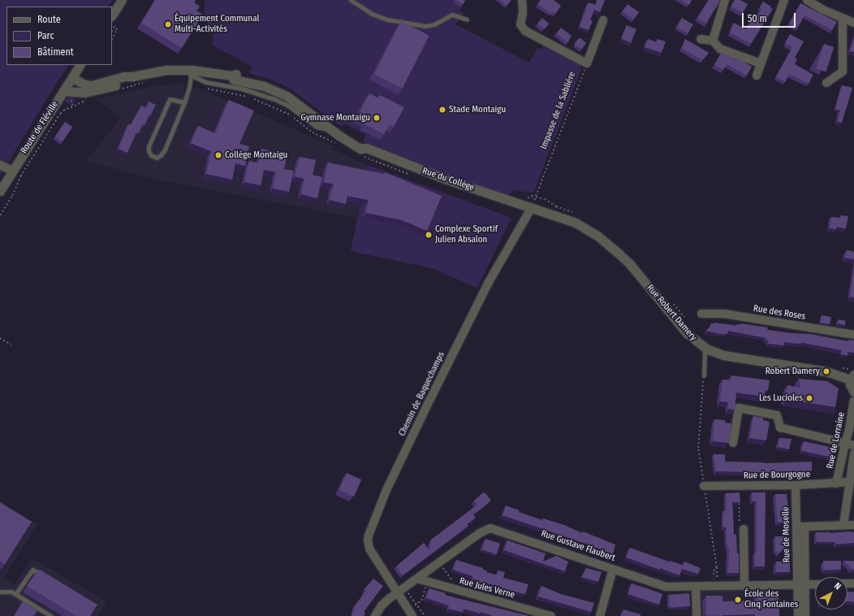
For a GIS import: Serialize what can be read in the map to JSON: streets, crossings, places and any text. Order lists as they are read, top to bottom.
{
  "streets": {
    "street": [
      "Impasse de la Sablière",
      "Route de Fléville",
      "Rue du Collège",
      "Rue Robert Damery",
      "Rue des Roses",
      "Chemin de Baquechamps",
      "Rue de Lorraine",
      "Rue de Bourgogne",
      "Rue de Moselle",
      "Rue Gustave Flaubert",
      "Rue Jules Verne"
    ]
  },
  "crossings": [
    ["Impasse de la Sablière", "Rue du Collège"],
    ["Impasse de la Sablière", "Rue Robert Damery"],
    ["Impasse de la Sablière", "Chemin de Baquechamps"],
    ["Route de Fléville", "Rue du Collège"],
    ["Rue du Collège", "Rue Robert Damery"],
    ["Rue du Collège", "Chemin de Baquechamps"],
    ["Rue Robert Damery", "Chemin de Baquechamps"],
    ["Chemin de Baquechamps", "Rue Gustave Flaubert"],
    ["Rue de Lorraine", "Rue de Bourgogne"],
    ["Rue de Bourgogne", "Rue de Moselle"],
    ["Rue de Moselle", "Rue Gustave Flaubert"],
    ["Rue Gustave Flaubert", "Rue Jules Verne"]
  ],
  "places": [
    "Équipement Communal Multi-Activités",
    "Stade Montaigu",
    "Gymnase Montaigu",
    "Collège Montaigu",
    "Complexe Sportif Julien Absalon",
    "Robert Damery",
    "Les Lucioles",
    "École des Cinq Fontaines"
  ],
  "legend": ["Route", "Parc", "Bâtiment"],
  "scale_bar": "50 m",
  "north": "top right"
}
